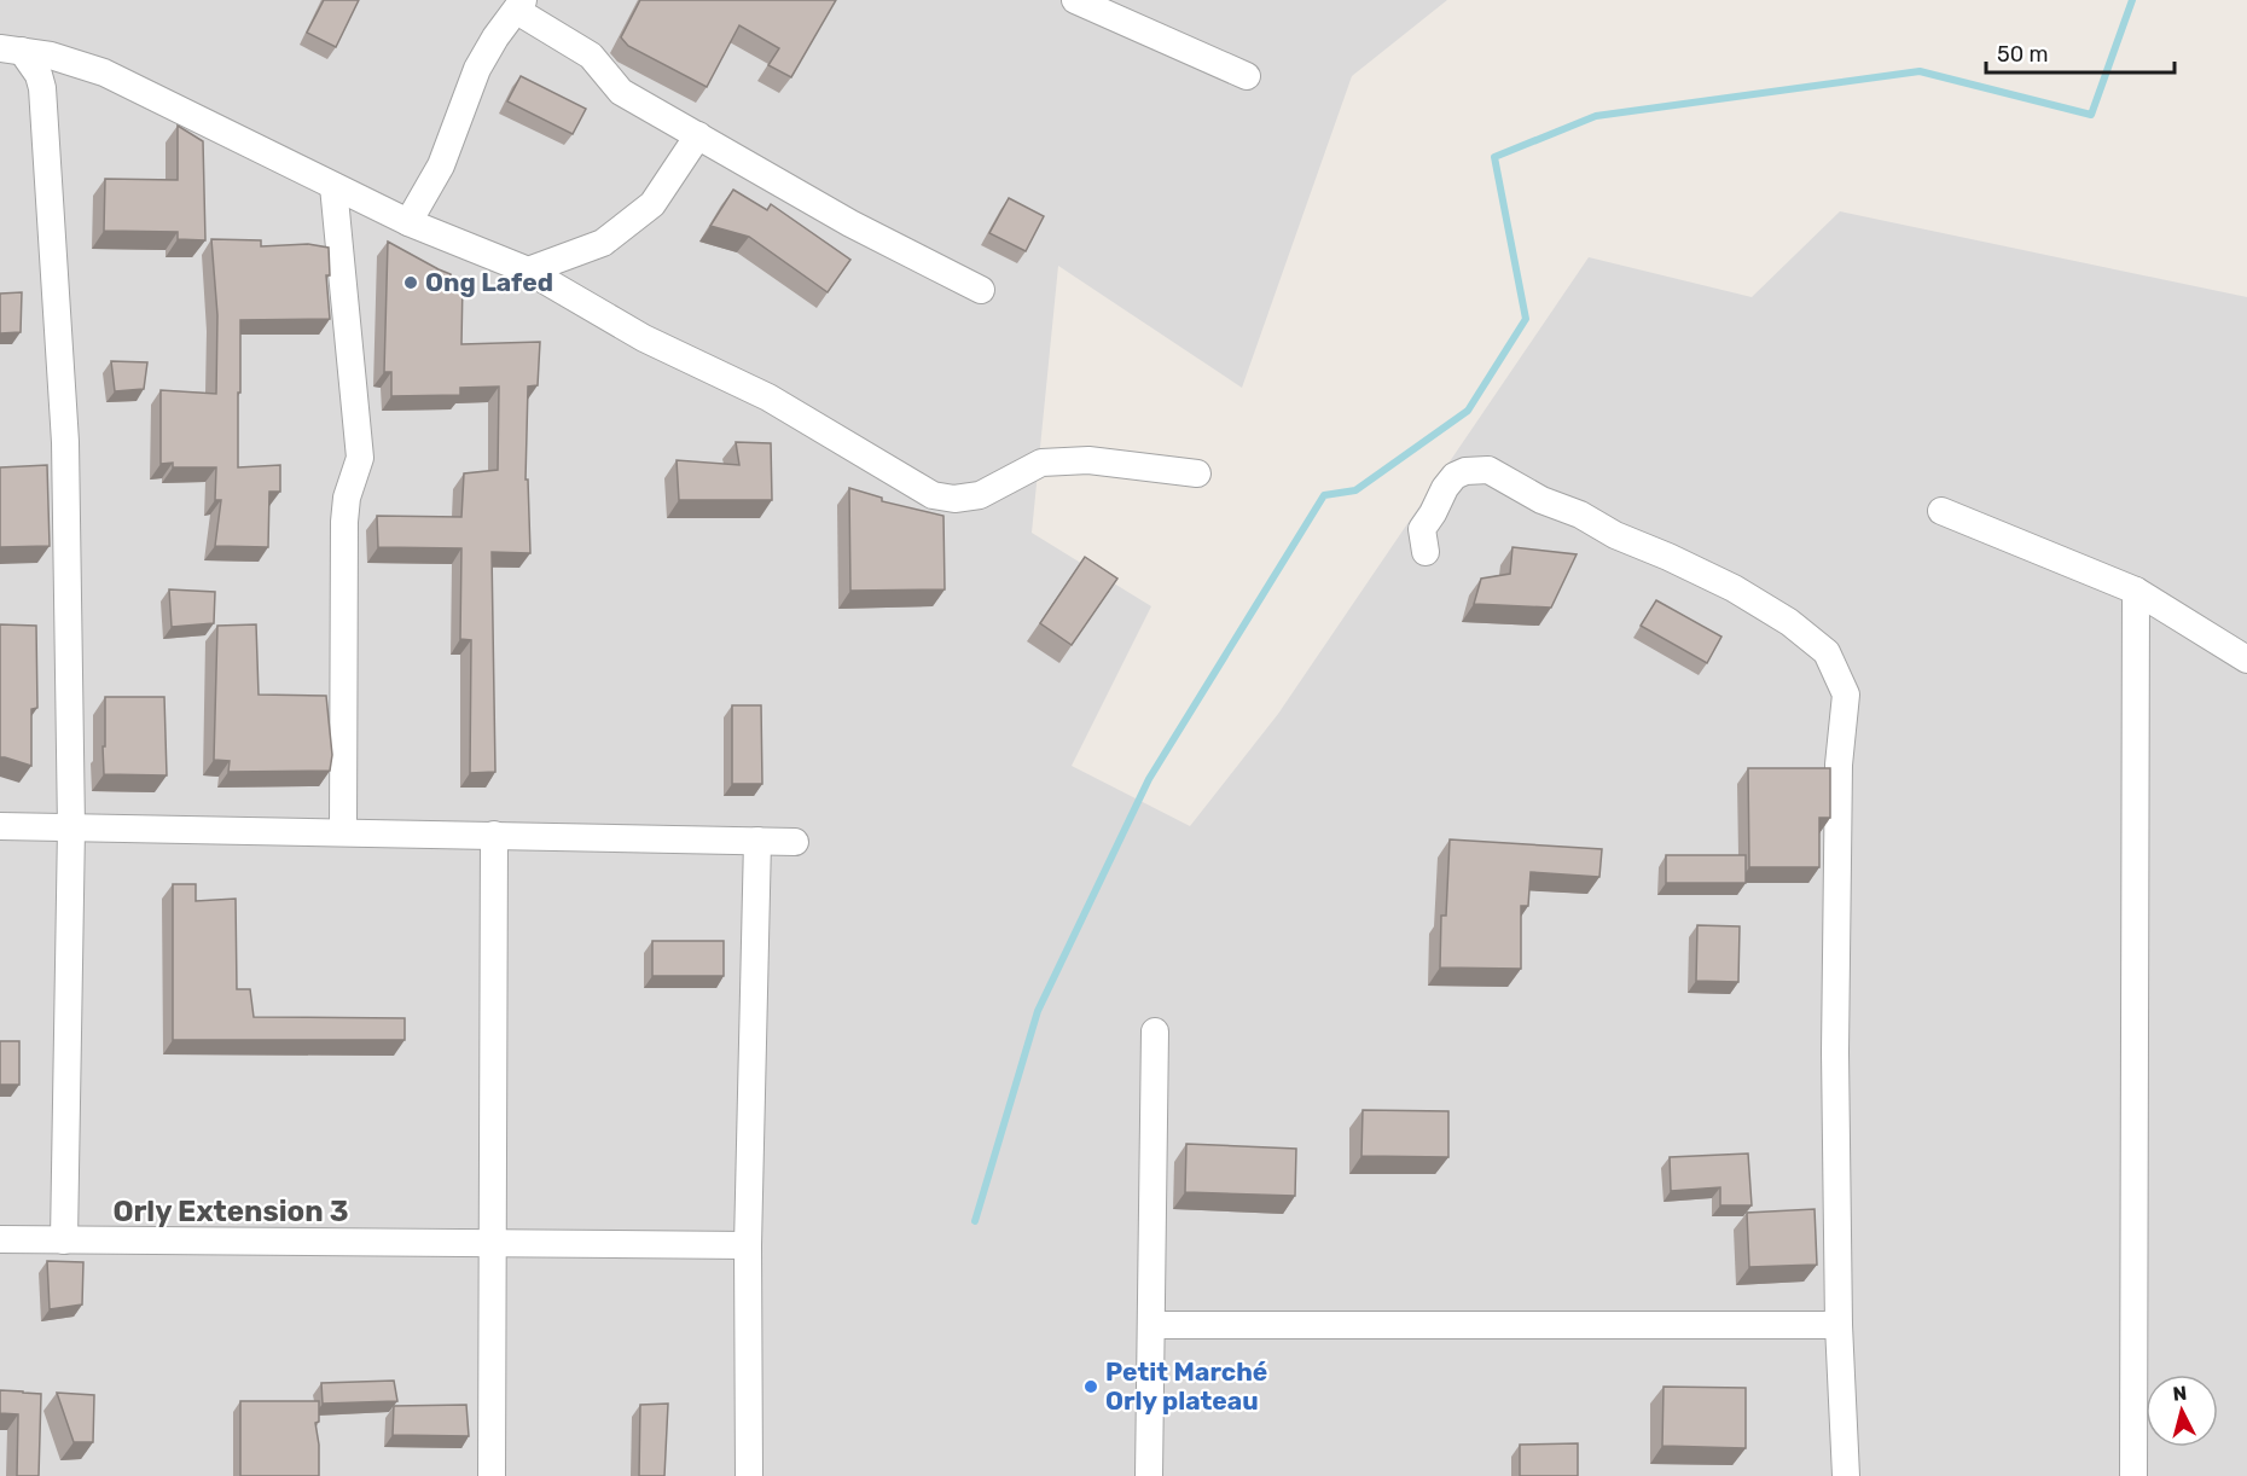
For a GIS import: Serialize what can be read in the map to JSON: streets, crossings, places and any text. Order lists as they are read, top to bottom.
{
  "districts": ["Orly Extension 3"],
  "places": ["Ong Lafed", "Petit Marché Orly plateau"],
  "scale_bar": "50 m",
  "north": "top"
}
